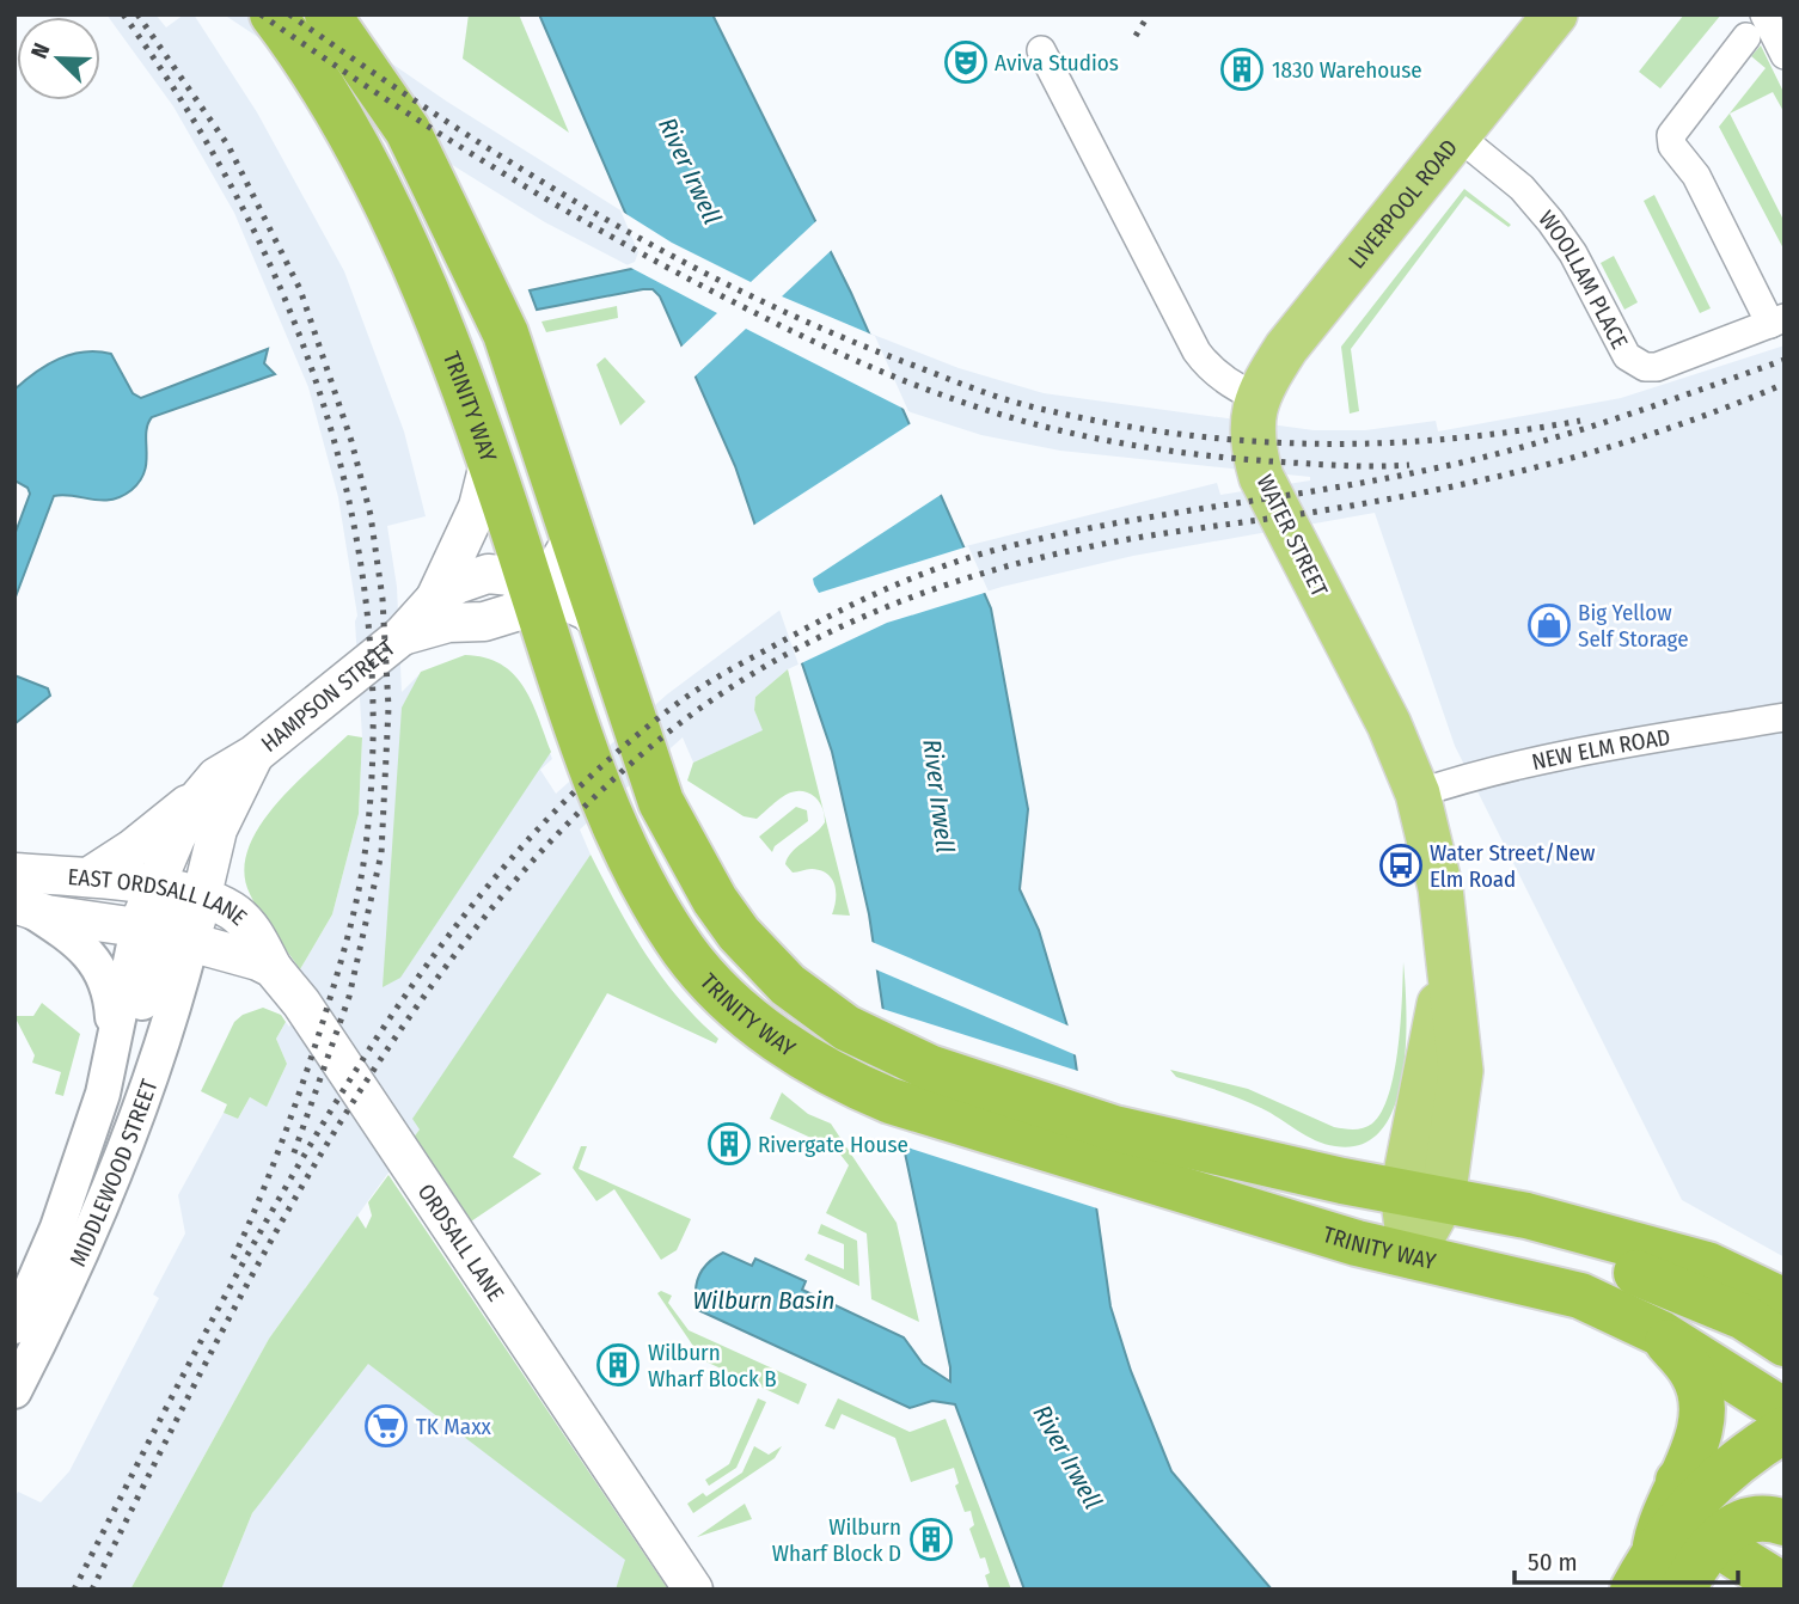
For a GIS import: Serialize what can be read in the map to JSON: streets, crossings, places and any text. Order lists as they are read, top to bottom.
{
  "streets": {
    "highway": ["TRINITY WAY"],
    "main road": [
      "LIVERPOOL ROAD",
      "WATER STREET",
      "HAMPSON STREET",
      "EAST ORDSALL LANE",
      "ORDSALL LANE"
    ],
    "street": ["WOOLLAM PLACE", "NEW ELM ROAD", "MIDDLEWOOD STREET"]
  },
  "crossings": [
    ["LIVERPOOL ROAD", "WOOLLAM PLACE"],
    ["LIVERPOOL ROAD", "WATER STREET"],
    ["TRINITY WAY", "WATER STREET"],
    ["TRINITY WAY", "HAMPSON STREET"],
    ["WATER STREET", "NEW ELM ROAD"],
    ["HAMPSON STREET", "EAST ORDSALL LANE"],
    ["HAMPSON STREET", "MIDDLEWOOD STREET"],
    ["EAST ORDSALL LANE", "MIDDLEWOOD STREET"],
    ["EAST ORDSALL LANE", "ORDSALL LANE"]
  ],
  "water": ["River Irwell", "Wilburn Basin"],
  "places": {
    "theatre": ["Aviva Studios"],
    "building": [
      "1830 Warehouse",
      "Rivergate House",
      "Wilburn Wharf Block B",
      "Wilburn Wharf Block D"
    ],
    "shop": ["Big Yellow Self Storage"],
    "bus stop": ["Water Street/New Elm Road"],
    "supermarket": ["TK Maxx"]
  },
  "scale_bar": "50 m",
  "north": "top left"
}
